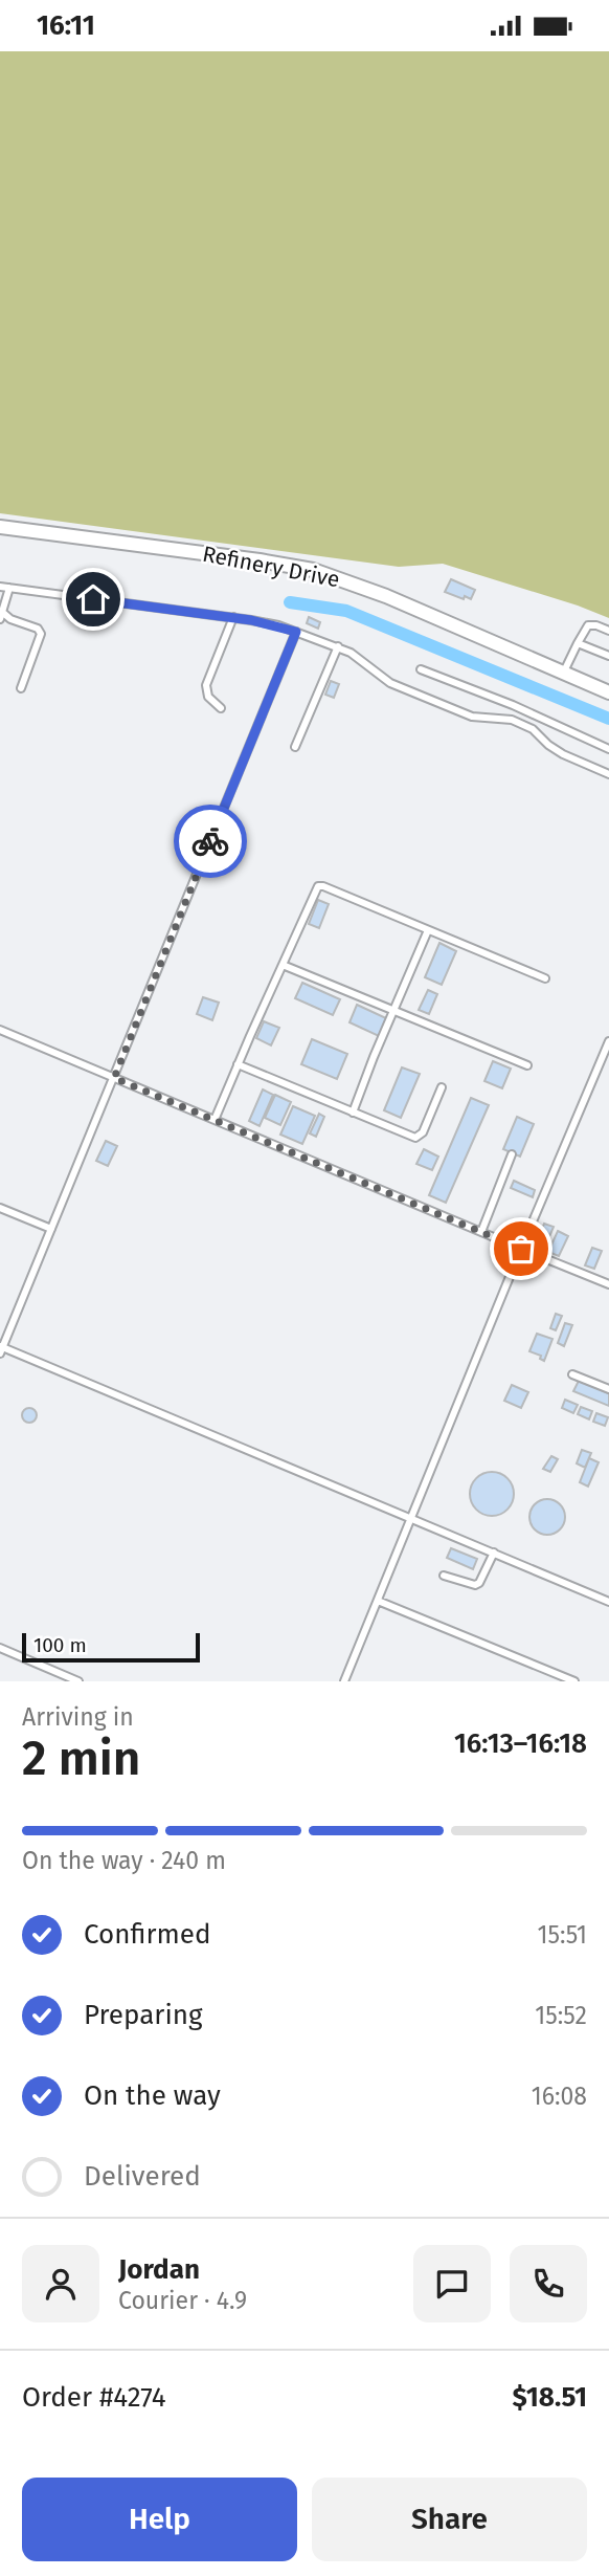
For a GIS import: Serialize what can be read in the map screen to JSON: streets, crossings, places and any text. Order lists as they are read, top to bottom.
{
  "streets": {
    "street": ["Refinery Drive"]
  },
  "scale_bar": "100 m",
  "page": {
    "status": "16:11",
    "scale": "100 m",
    "heading": ["2 min", "Arriving in", "16:13–16:18"],
    "panel": [
      "Jordan",
      "Courier · 4.9",
      "Order #4274",
      "$18.51"
    ],
    "bar": "On the way · 240 m",
    "list": [
      ["Confirmed", "15:51"],
      ["Preparing", "15:52"],
      ["On the way", "16:08"],
      "Delivered"
    ],
    "buttons": ["Help", "Share"]
  }
}
